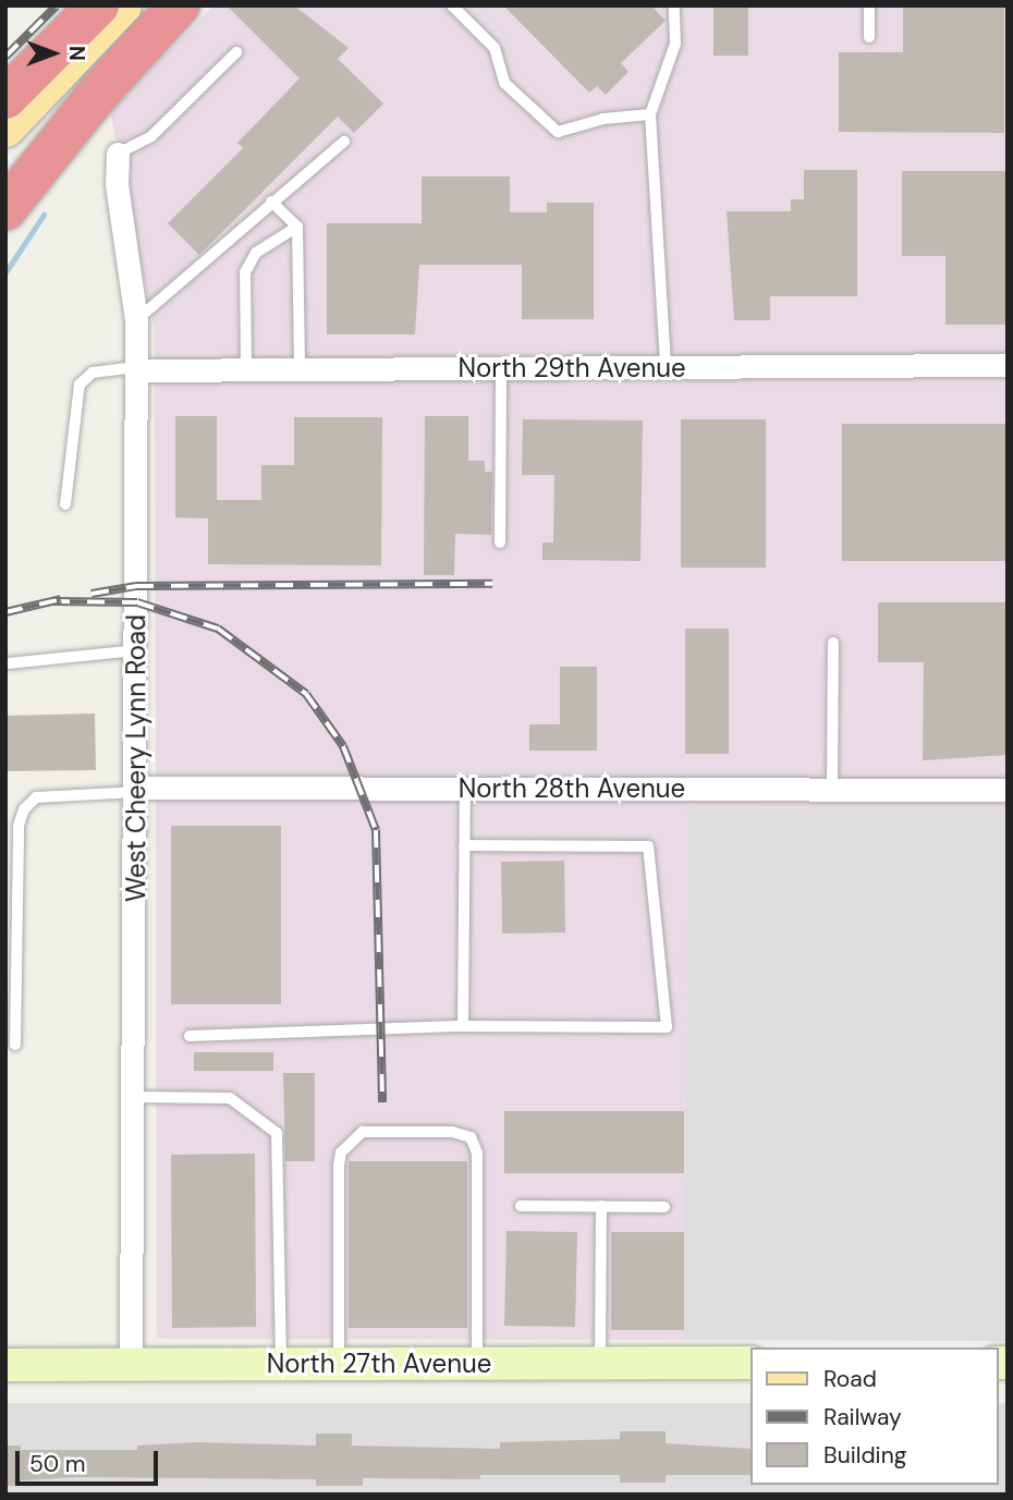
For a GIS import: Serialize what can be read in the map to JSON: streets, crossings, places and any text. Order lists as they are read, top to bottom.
{
  "streets": {
    "main road": ["North 27th Avenue"],
    "street": ["North 29th Avenue", "West Cheery Lynn Road", "North 28th Avenue"]
  },
  "crossings": [
    ["North 29th Avenue", "West Cheery Lynn Road"],
    ["West Cheery Lynn Road", "North 28th Avenue"],
    ["West Cheery Lynn Road", "North 27th Avenue"]
  ],
  "legend": ["Road", "Railway", "Building"],
  "scale_bar": "50 m",
  "north": "right"
}
